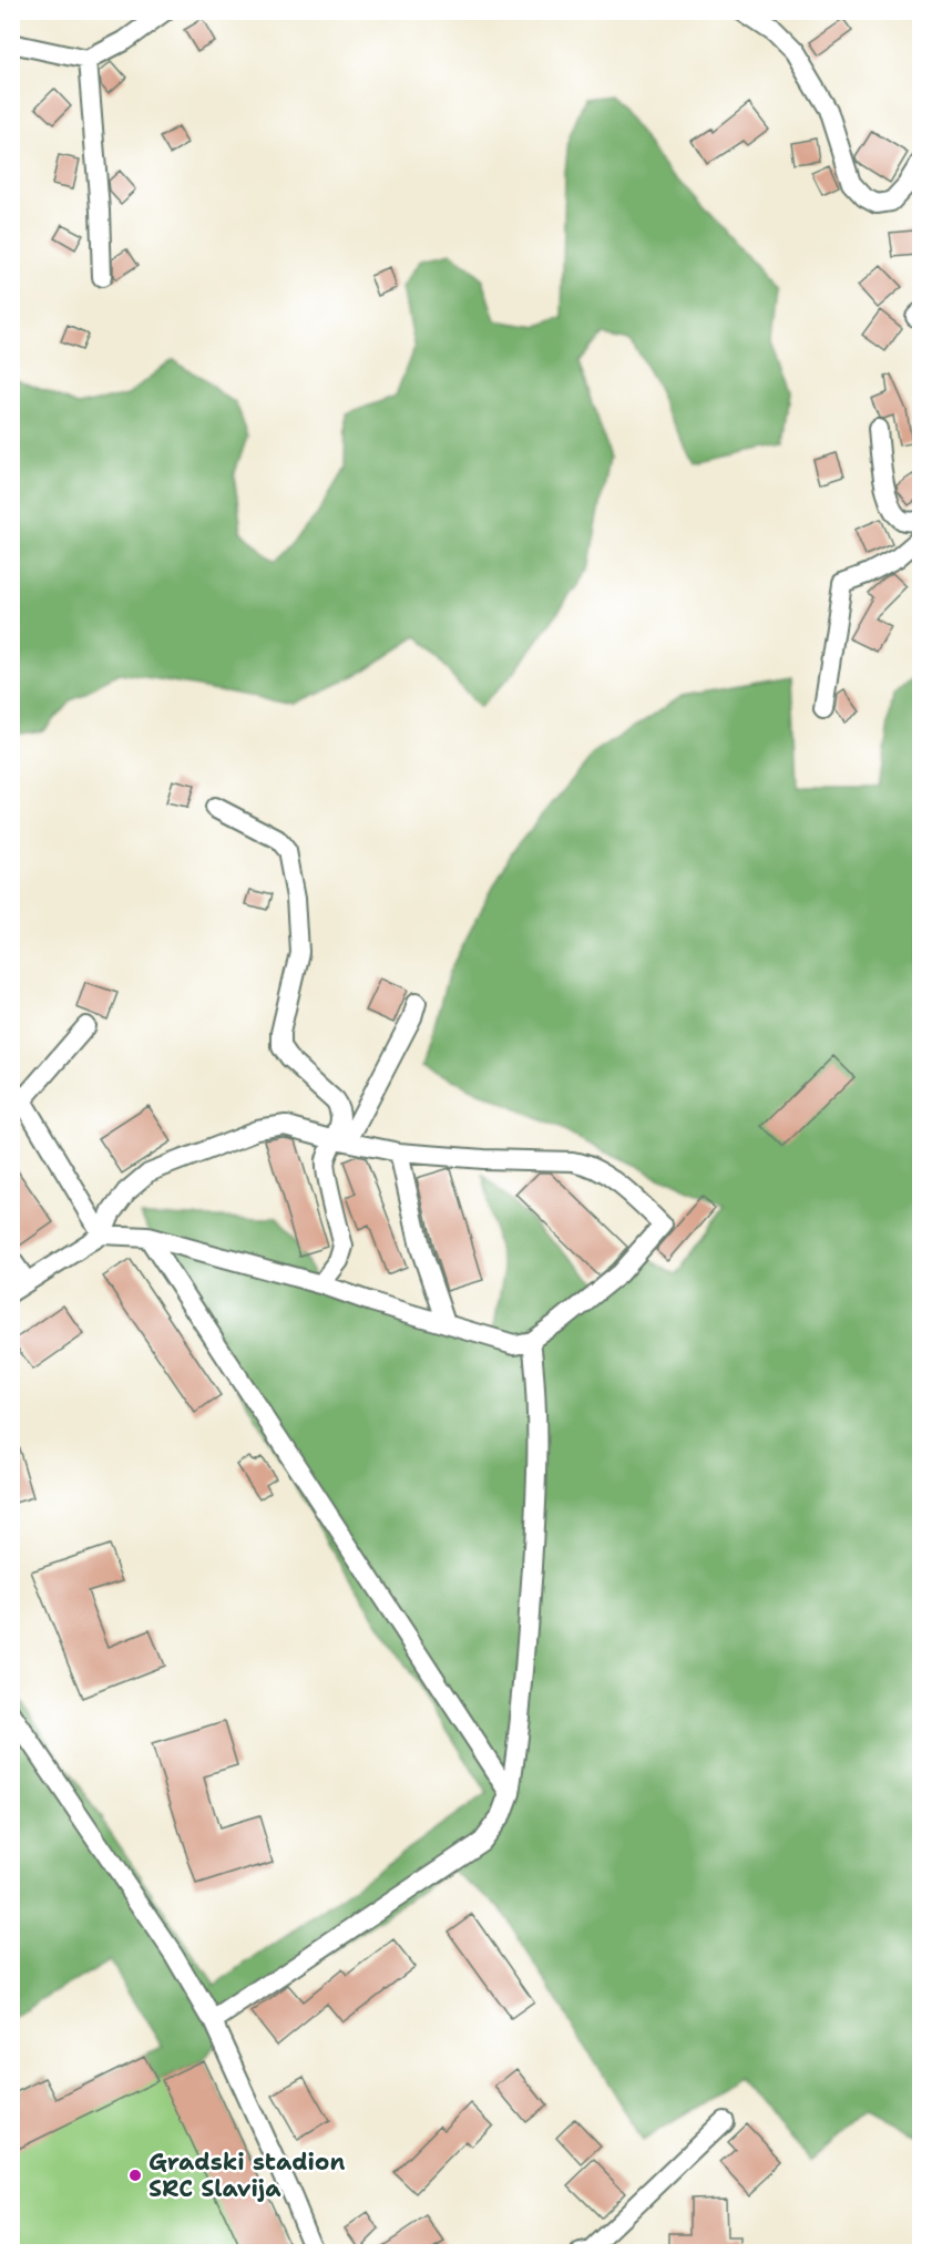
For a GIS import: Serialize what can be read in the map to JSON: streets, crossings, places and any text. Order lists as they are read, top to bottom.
{
  "places": ["Gradski stadion SRC Slavija"]
}
